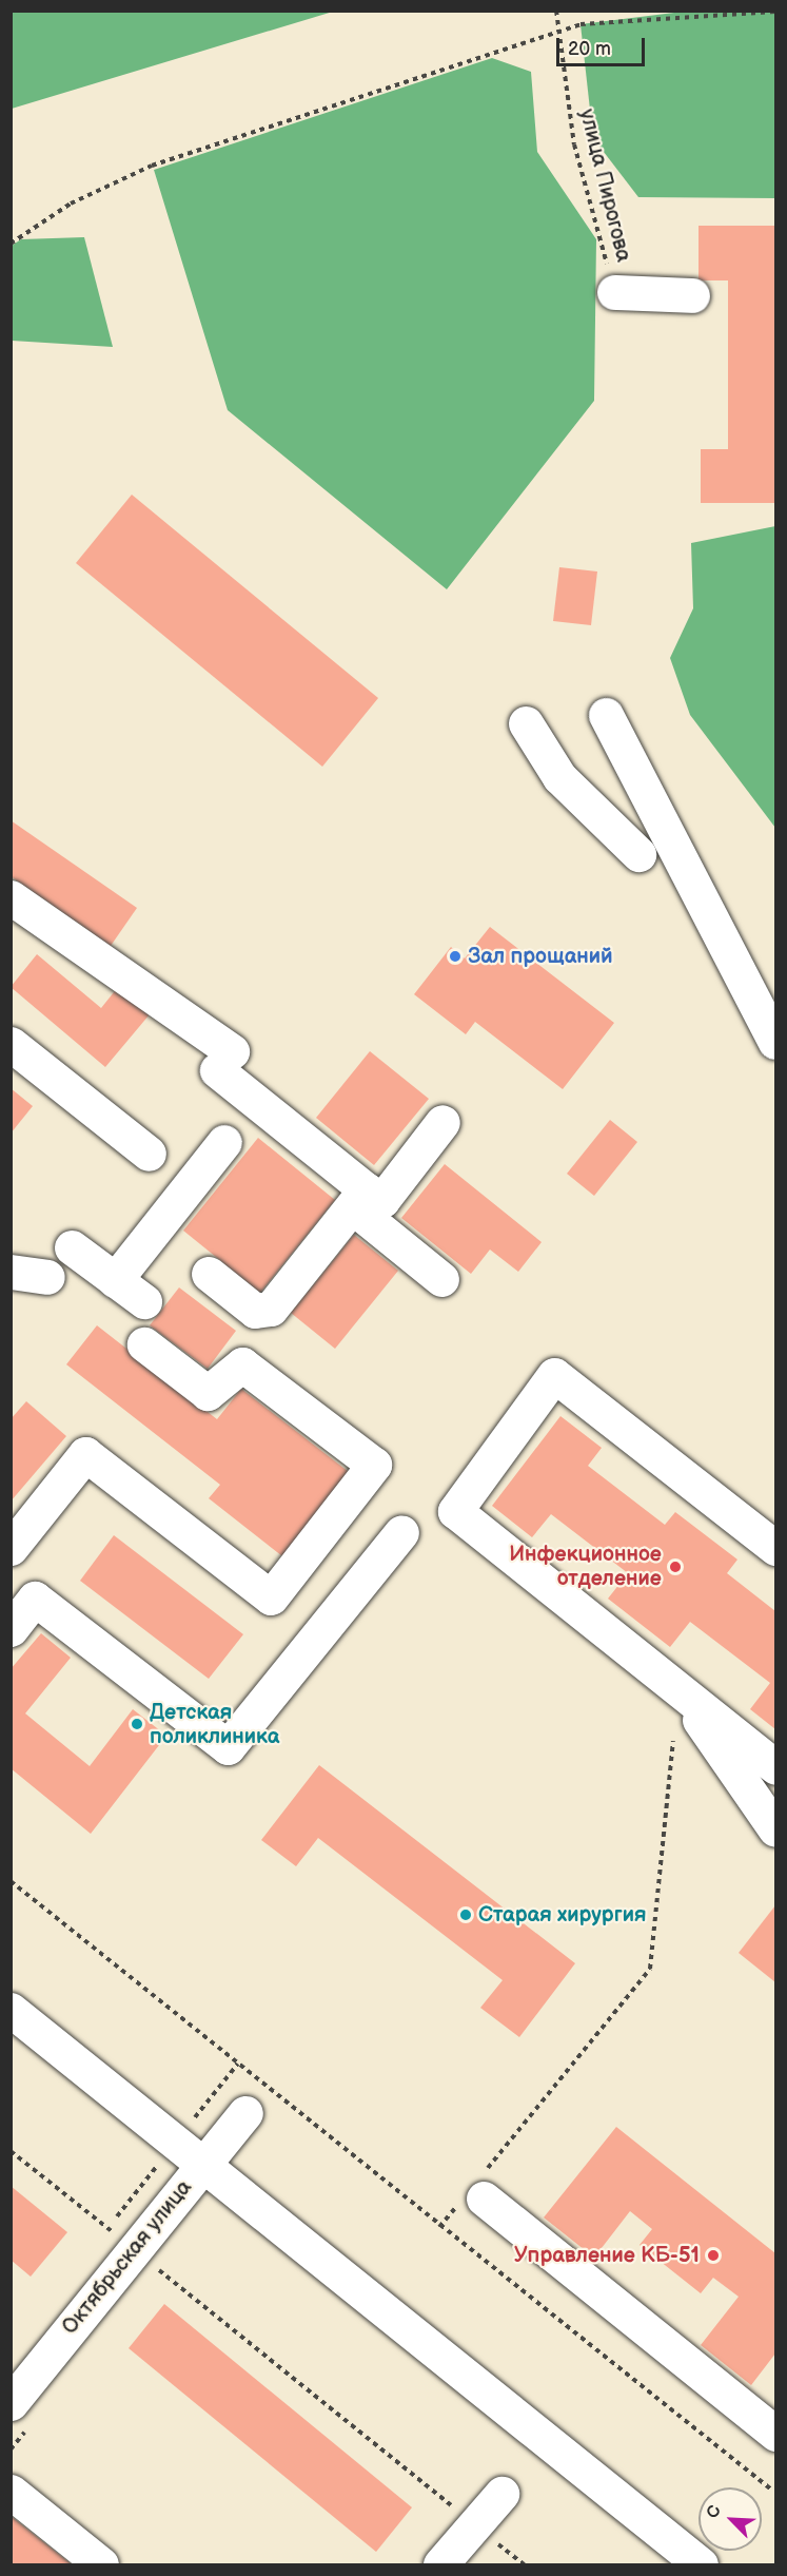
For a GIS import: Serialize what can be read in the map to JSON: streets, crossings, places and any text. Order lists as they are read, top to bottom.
{
  "streets": {
    "street": ["Октябрьская улица"],
    "path": ["улица Пирогова"]
  },
  "places": [
    "Зал прощаний",
    "Инфекционное отделение",
    "Детская поликлиника",
    "Старая хирургия",
    "Управление КБ-51"
  ],
  "scale_bar": "20 m",
  "north": "top left"
}
